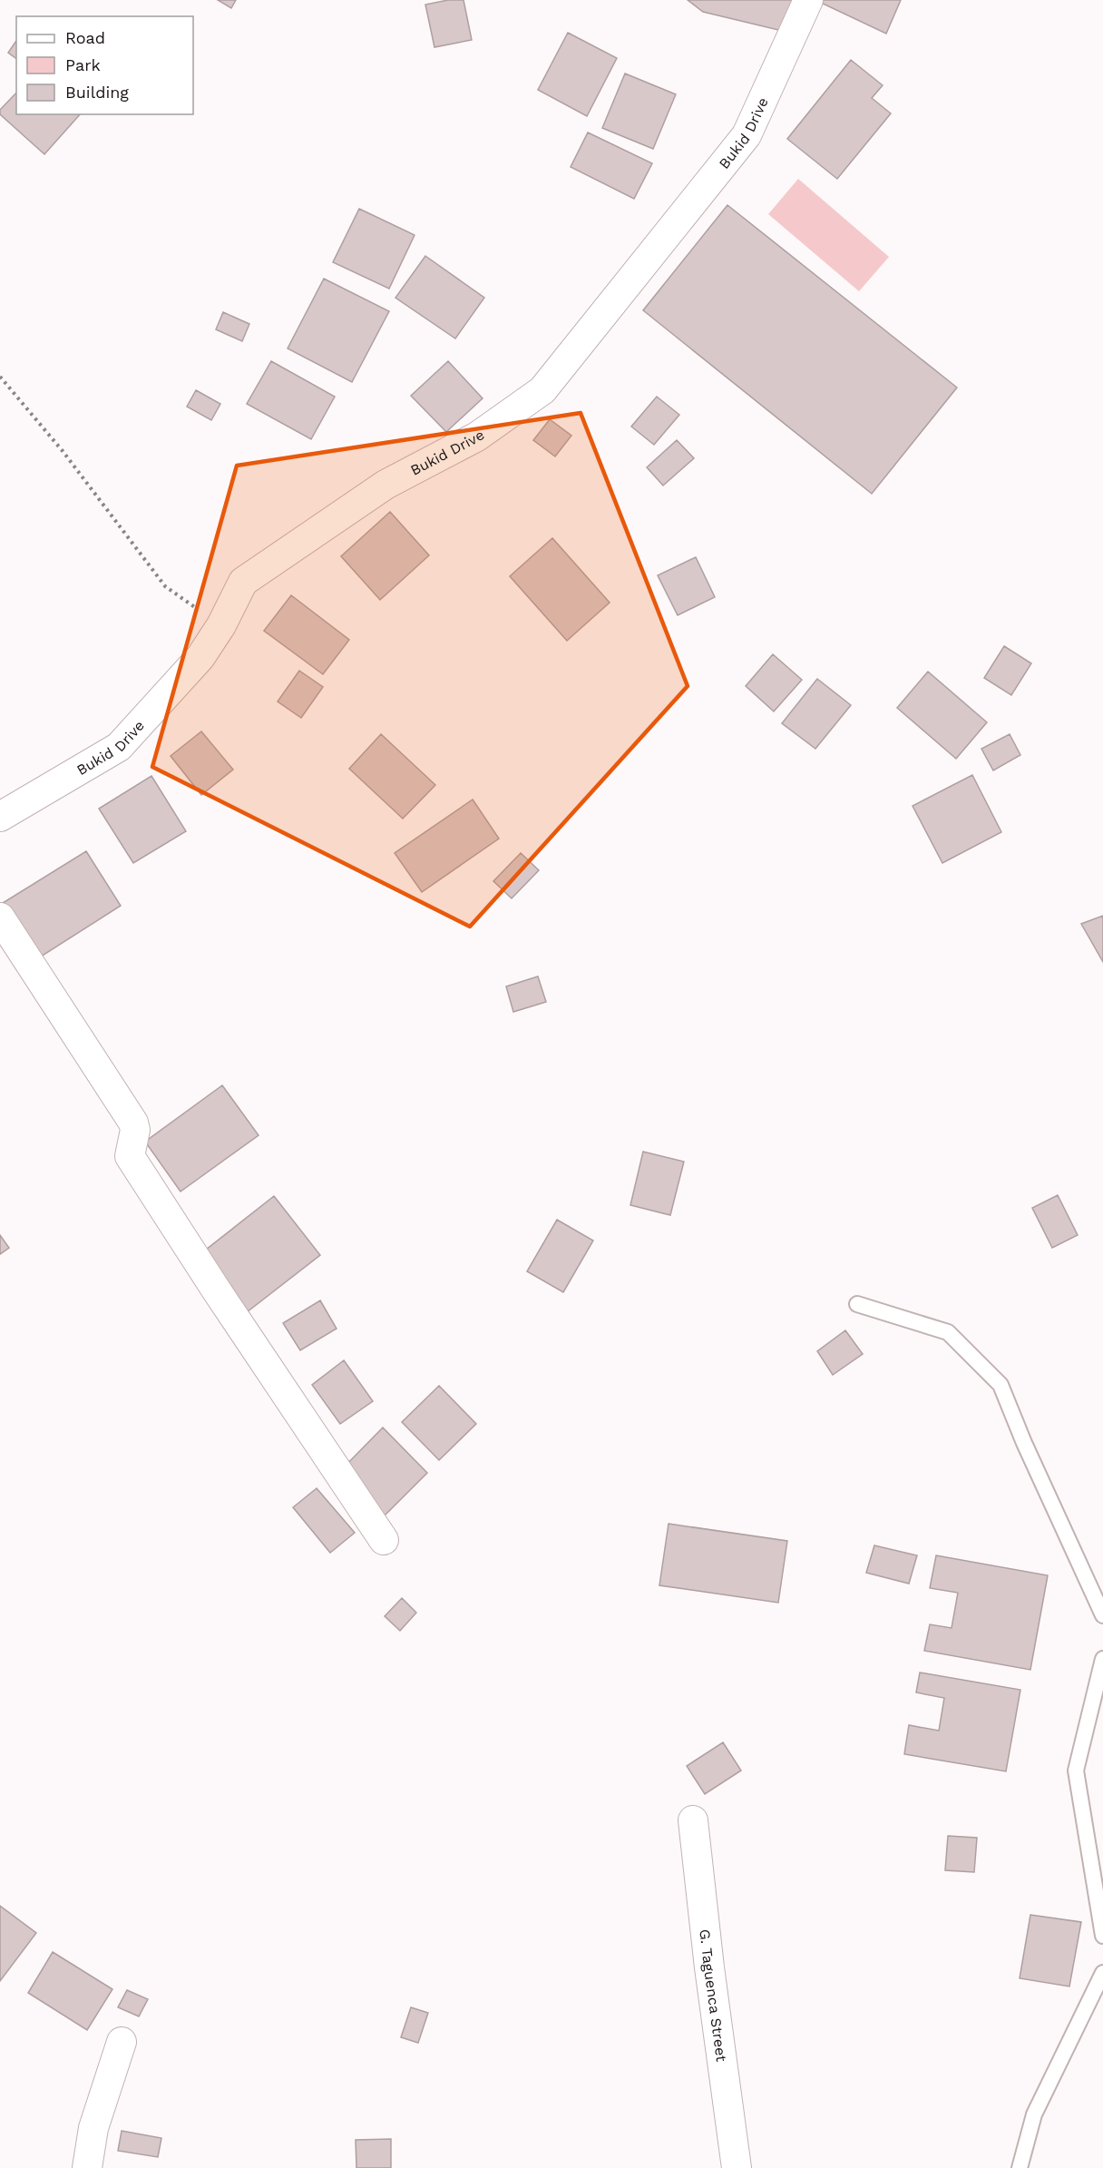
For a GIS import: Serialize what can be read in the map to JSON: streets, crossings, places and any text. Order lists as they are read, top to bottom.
{
  "streets": {
    "street": ["Bukid Drive", "G. Taguenca Street"]
  },
  "legend": ["Road", "Park", "Building"]
}
